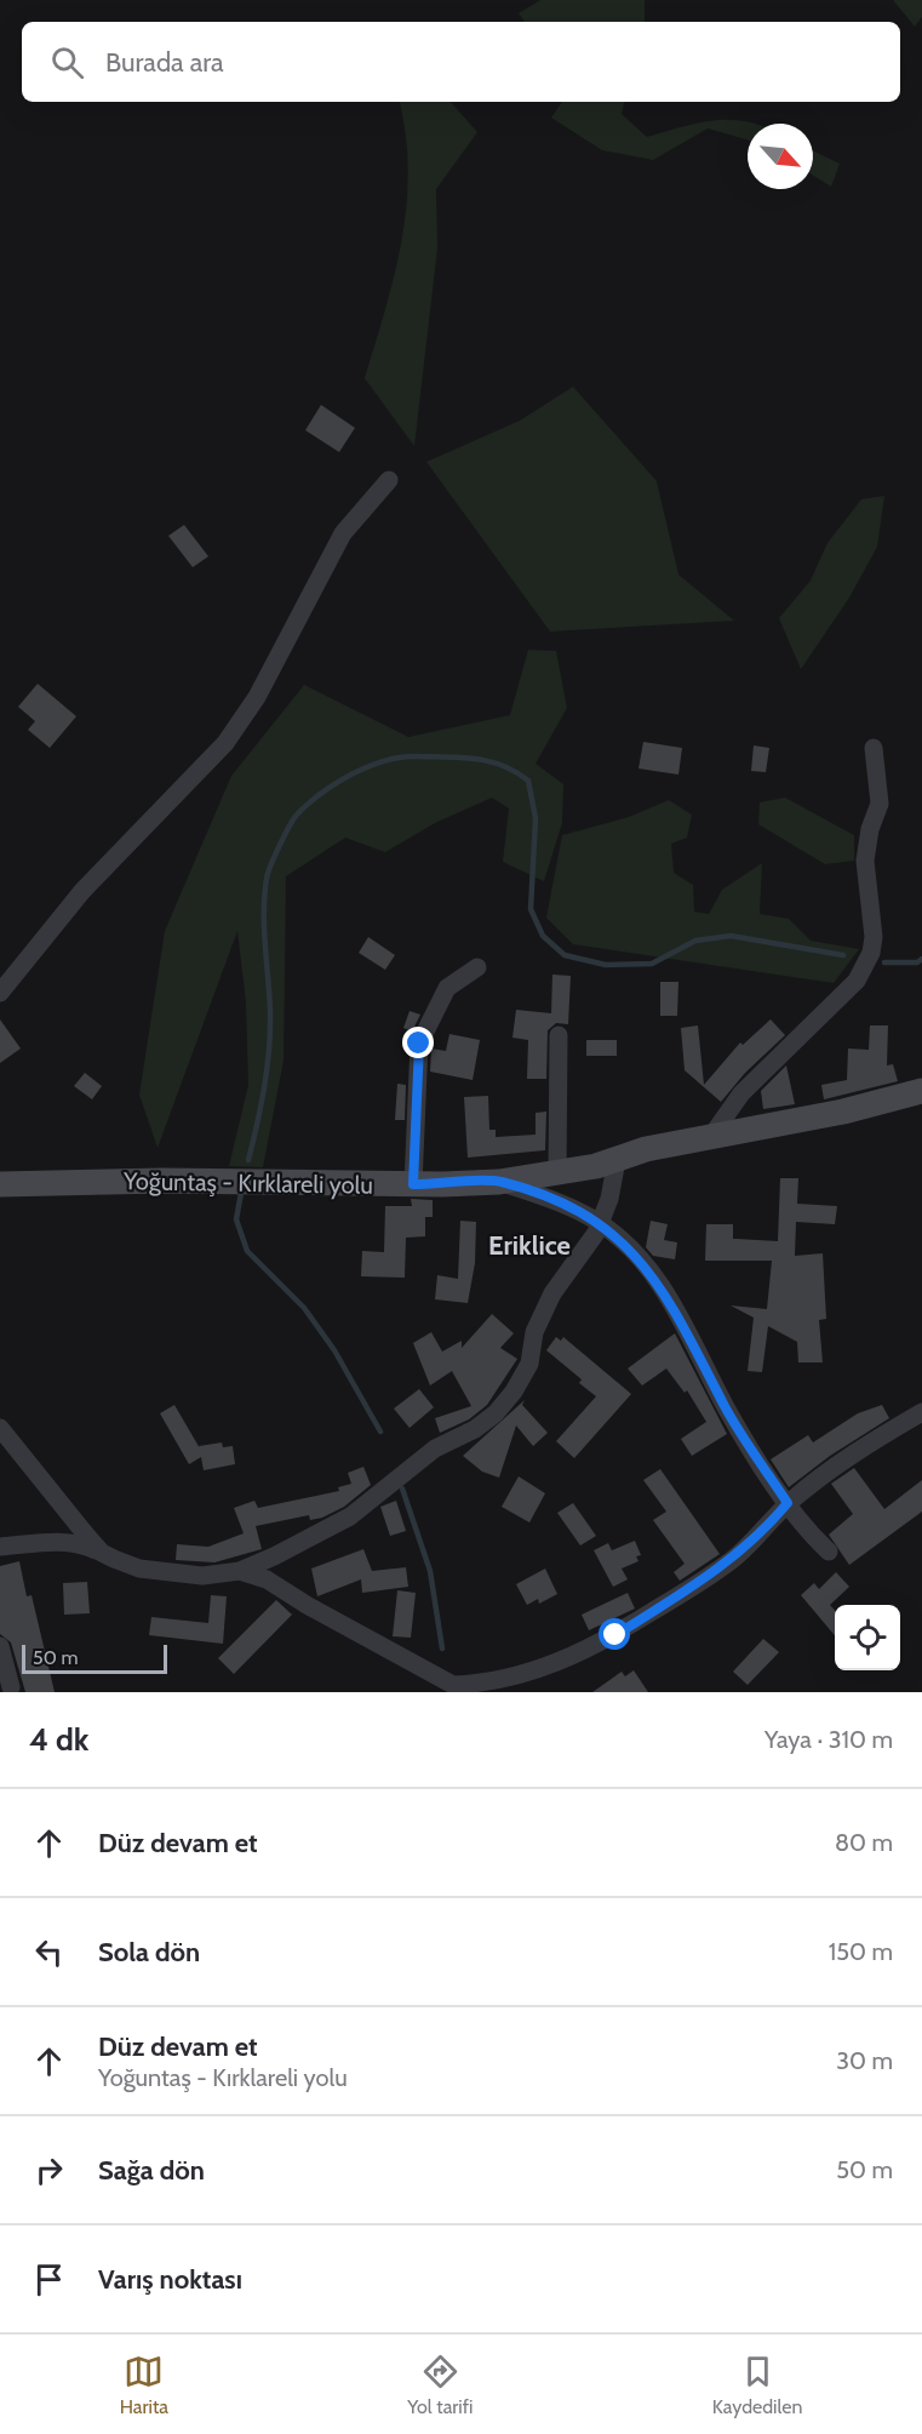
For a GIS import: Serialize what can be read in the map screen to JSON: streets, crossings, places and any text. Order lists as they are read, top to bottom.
{
  "streets": {
    "street": ["Yoğuntaş - Kırklareli yolu"]
  },
  "districts": ["Eriklice"],
  "scale_bar": "50 m",
  "north": "bottom right",
  "page": {
    "search": "Burada ara",
    "scale": "50 m",
    "heading": ["4 dk", "Yaya · 310 m"],
    "list": [
      ["Düz devam et", "80 m"],
      ["Sola dön", "150 m"],
      ["Düz devam et", "Yoğuntaş - Kırklareli yolu", "30 m"],
      ["Sağa dön", "50 m"],
      "Varış noktası"
    ],
    "nav": ["Harita", "Yol tarifi", "Kaydedilen"]
  }
}
